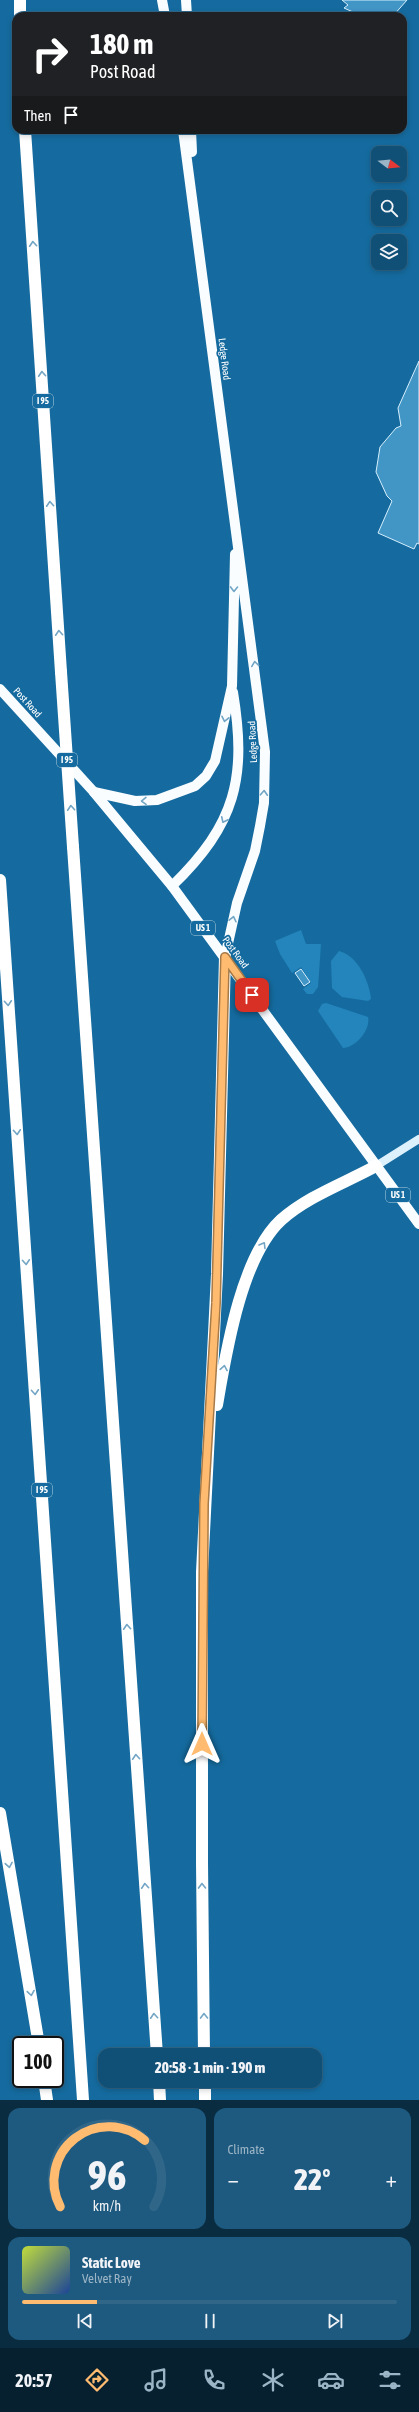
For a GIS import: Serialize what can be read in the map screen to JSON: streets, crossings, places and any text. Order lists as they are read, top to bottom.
{
  "streets": {
    "highway": ["I 95"],
    "main road": ["Ledge Road", "Post Road", "US 1"]
  },
  "crossings": [
    ["Ledge Road", "Post Road"]
  ],
  "north": "right",
  "page": {
    "turn": ["180 m", "Post Road"],
    "then": "Then",
    "limit": "100",
    "trip": "20:58 · 1 min · 190 m",
    "tile": "Climate",
    "heat": ["−", "22°", "+"],
    "song": ["Static Love", "Velvet Ray"],
    "tabs": "20:57",
    "gauge": ["96", "km/h"]
  }
}
